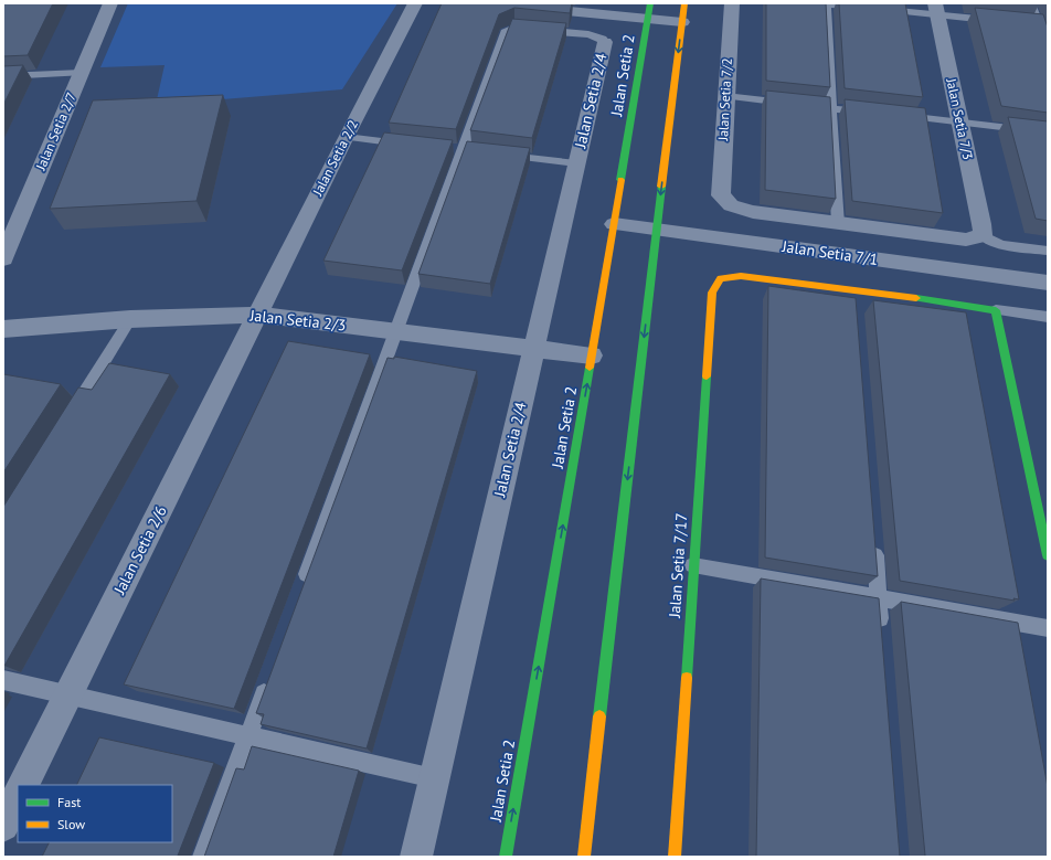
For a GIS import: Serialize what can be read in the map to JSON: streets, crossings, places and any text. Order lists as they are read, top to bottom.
{
  "streets": {
    "street": [
      "Jalan Setia 2",
      "Jalan Setia 7/2",
      "Jalan Setia 2/4",
      "Jalan Setia 7/3",
      "Jalan Setia 2/7",
      "Jalan Setia 2/2",
      "Jalan Setia 7/1",
      "Jalan Setia 2/3",
      "Jalan Setia 2/6",
      "Jalan Setia 7/17"
    ]
  },
  "crossings": [
    ["Jalan Setia 2", "Jalan Setia 7/1"],
    ["Jalan Setia 2", "Jalan Setia 2/3"],
    ["Jalan Setia 2/4", "Jalan Setia 2/3"],
    ["Jalan Setia 2/2", "Jalan Setia 2/3"],
    ["Jalan Setia 2/2", "Jalan Setia 2/6"],
    ["Jalan Setia 2/3", "Jalan Setia 2/6"]
  ],
  "legend": ["Fast", "Slow"]
}
